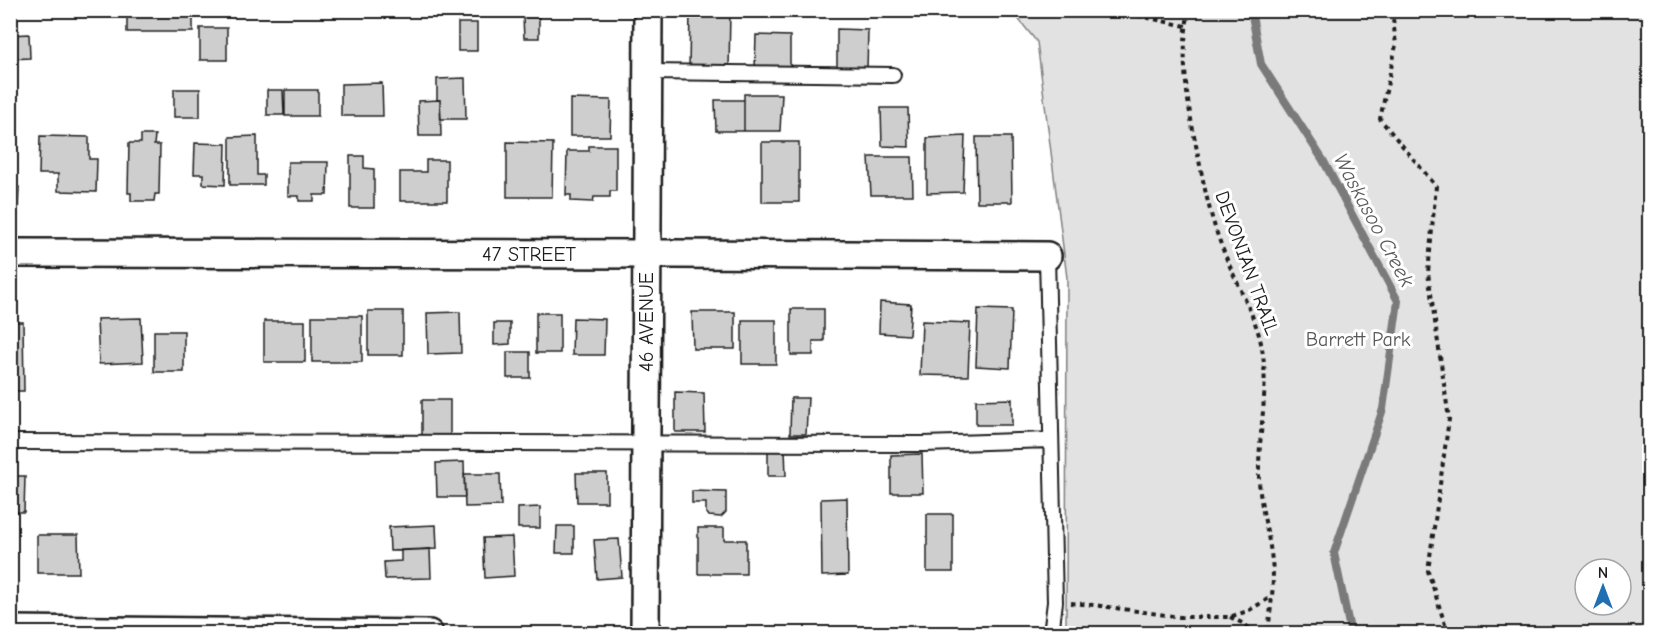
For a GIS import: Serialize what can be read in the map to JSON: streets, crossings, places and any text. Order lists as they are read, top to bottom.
{
  "streets": {
    "street": ["47 STREET", "46 AVENUE"],
    "path": ["DEVONIAN TRAIL"]
  },
  "crossings": [
    ["47 STREET", "46 AVENUE"]
  ],
  "water": ["Waskasoo Creek"],
  "parks": ["Barrett Park"],
  "north": "top"
}
